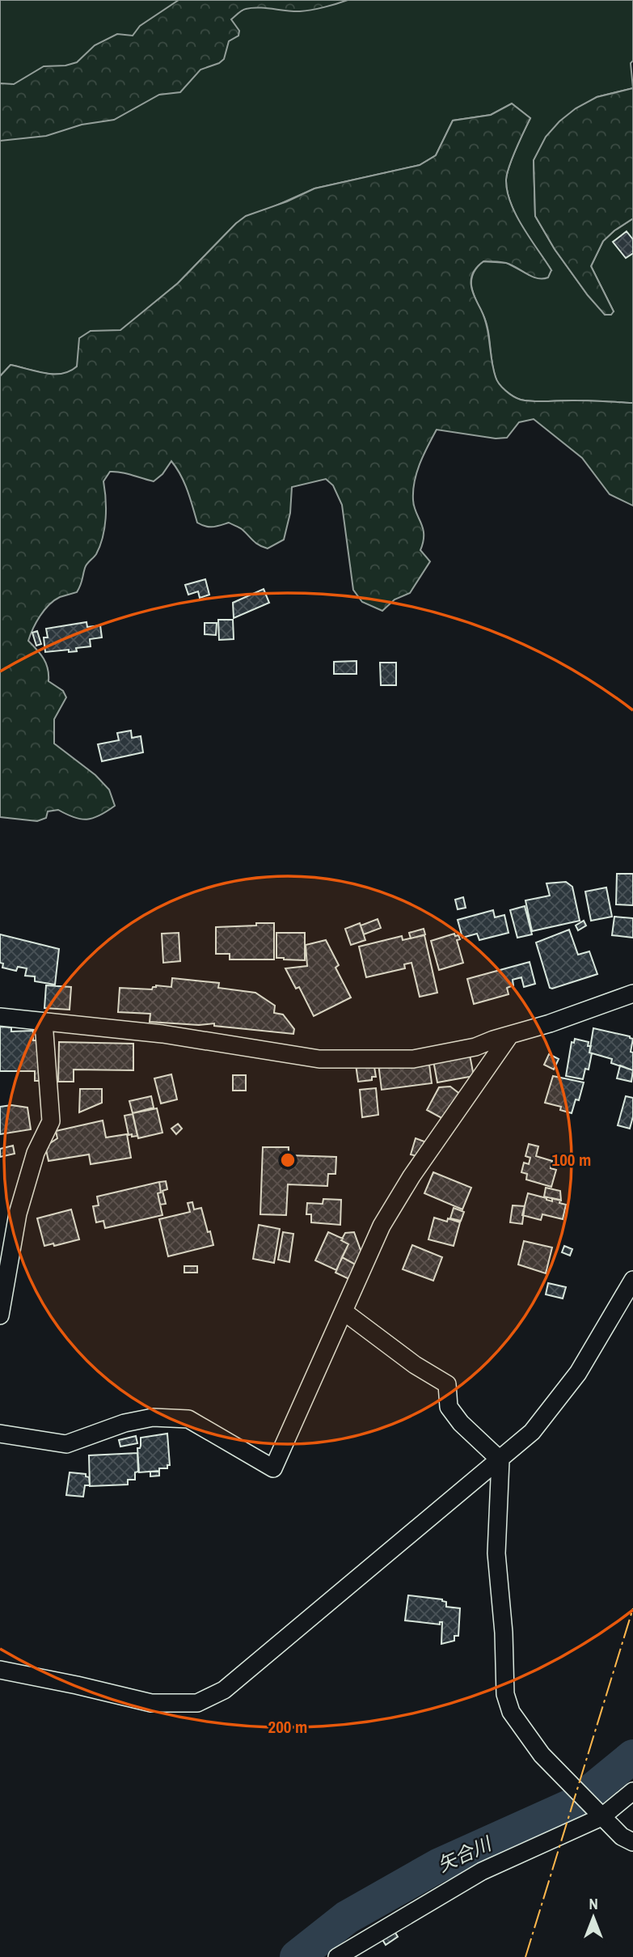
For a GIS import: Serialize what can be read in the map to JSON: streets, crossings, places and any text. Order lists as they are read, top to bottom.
{
  "water": ["矢合川"],
  "north": "top",
  "rings": ["100 m", "200 m"]
}
